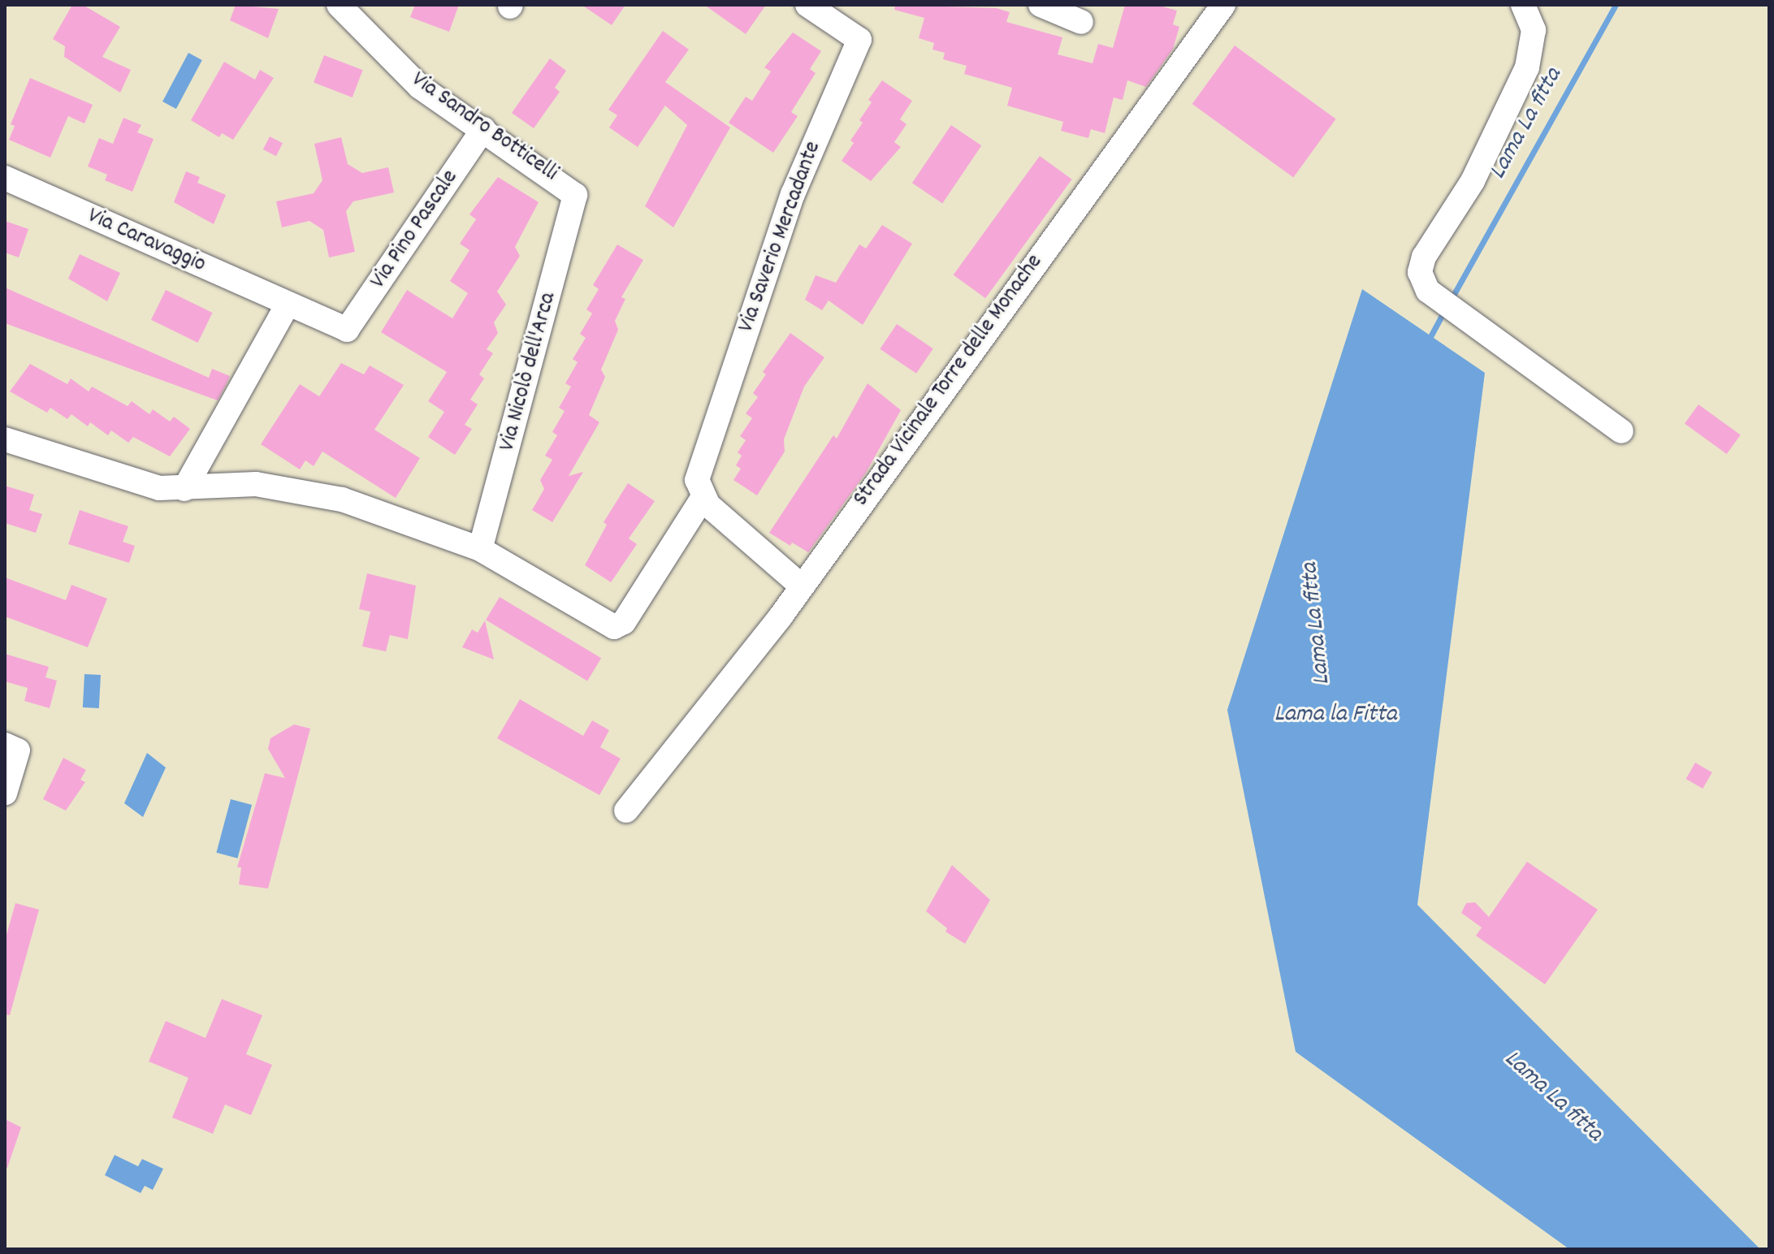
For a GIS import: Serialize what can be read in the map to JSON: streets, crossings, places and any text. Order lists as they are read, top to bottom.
{
  "streets": {
    "street": [
      "Via Sandro Botticelli",
      "Via Pino Pascale",
      "Via Saverio Mercadante",
      "Via Caravaggio",
      "Via Nicolò dell'Arca",
      "Strada Vicinale Torre delle Monache"
    ]
  },
  "crossings": [
    ["Via Sandro Botticelli", "Via Pino Pascale"],
    ["Via Sandro Botticelli", "Via Nicolò dell'Arca"],
    ["Via Pino Pascale", "Via Caravaggio"]
  ],
  "water": ["Lama La fitta", "Lama la Fitta"]
}
